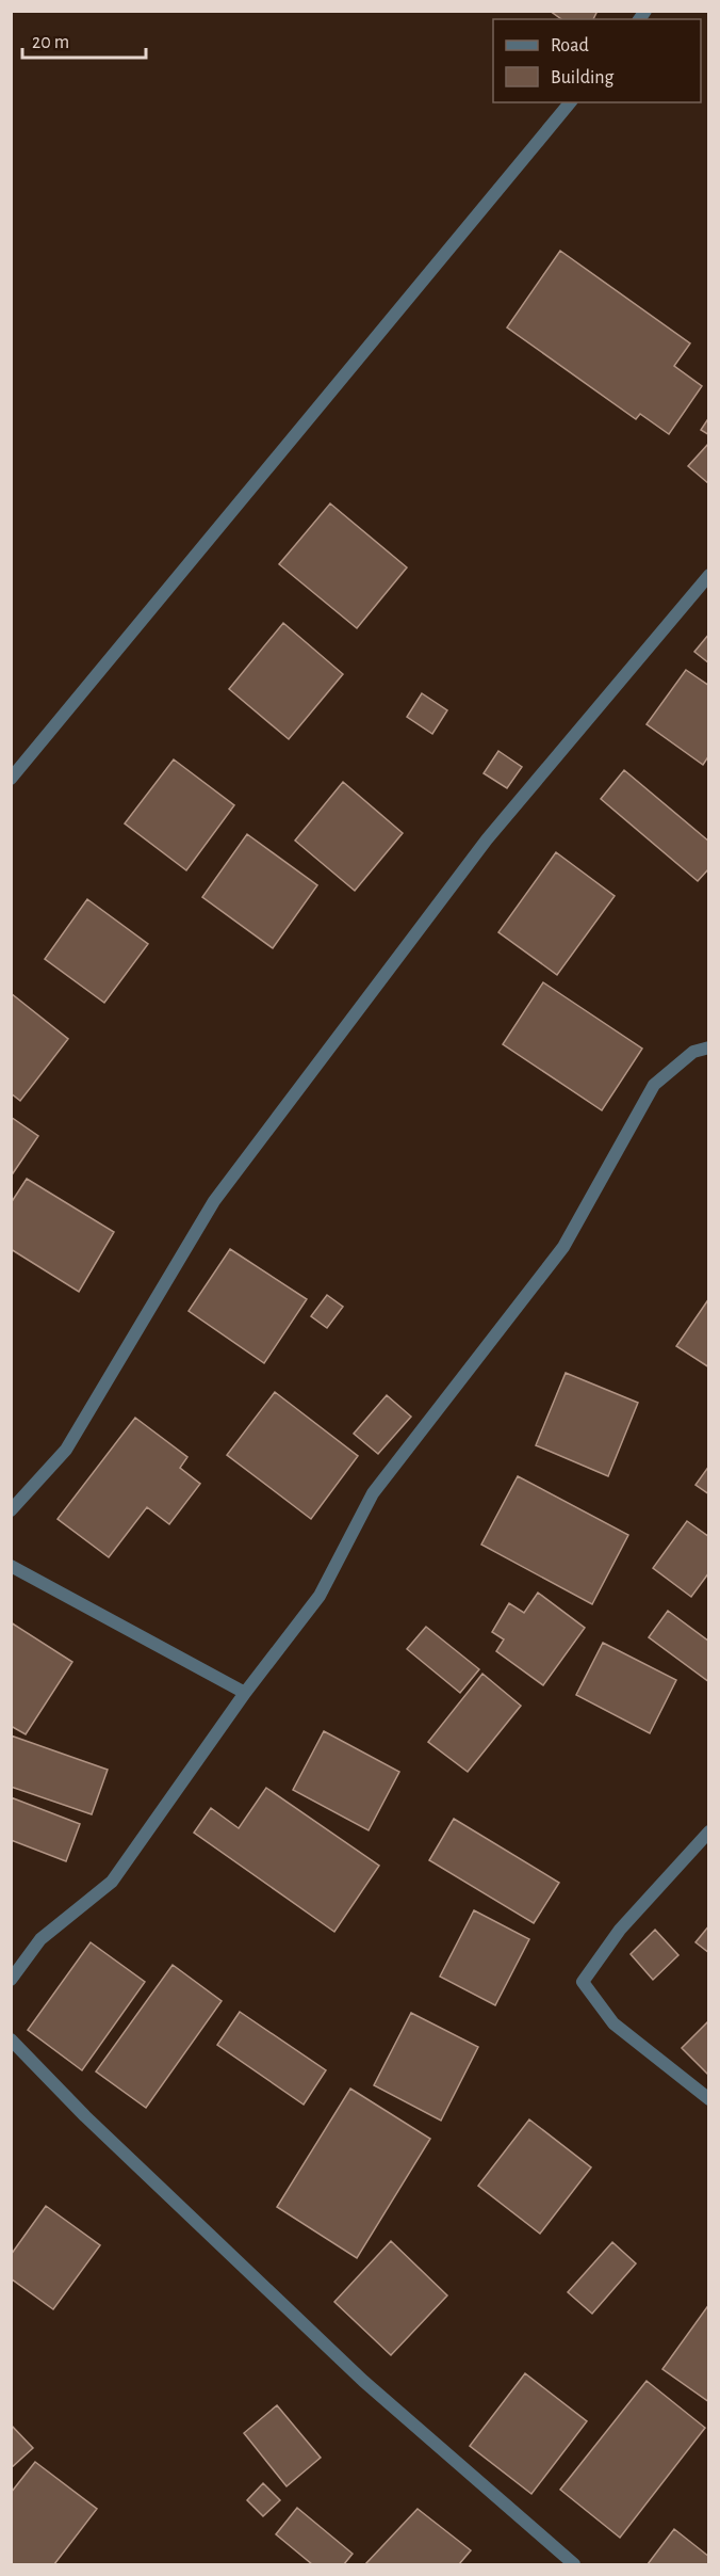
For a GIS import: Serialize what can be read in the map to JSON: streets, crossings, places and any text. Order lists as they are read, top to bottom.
{
  "legend": ["Road", "Building"],
  "scale_bar": "20 m"
}
